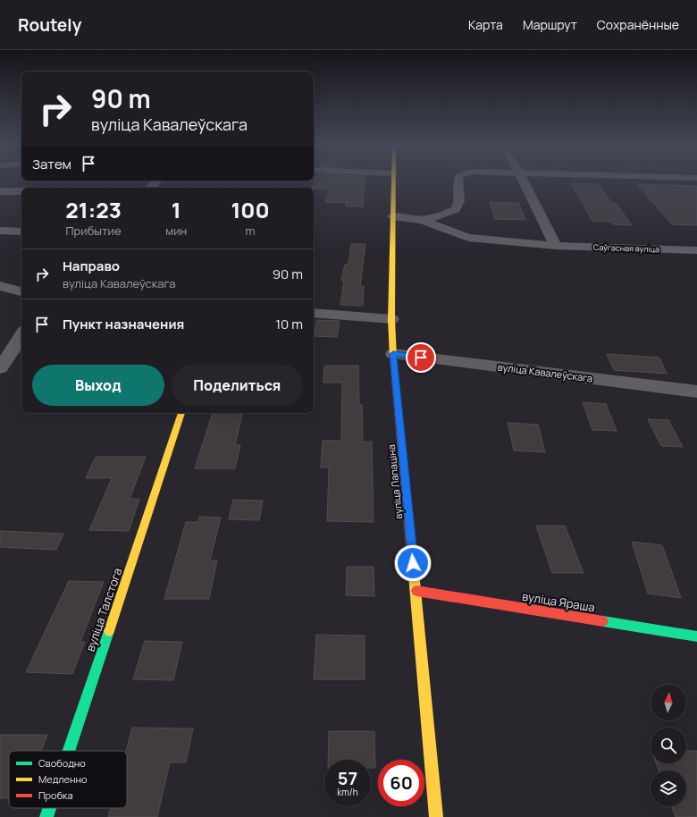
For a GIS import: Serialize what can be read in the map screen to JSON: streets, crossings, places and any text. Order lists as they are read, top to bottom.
{
  "streets": {
    "main road": ["вуліца Лапаціна", "вуліца Яраша", "вуліца Талстога"],
    "street": ["Саўгасная вуліца", "вуліца Кавалеўскага"]
  },
  "crossings": [
    ["вуліца Кавалеўскага", "вуліца Лапаціна"],
    ["вуліца Лапаціна", "вуліца Яраша"]
  ],
  "legend": ["Свободно", "Медленно", "Пробка"],
  "north": "top",
  "page": {
    "header": "Routely",
    "nav": ["Карта", "Маршрут", "Сохранённые"],
    "turn": ["90 m", "вуліца Кавалеўскага"],
    "then": "Затем",
    "eta": [
      "21:23",
      "Прибытие",
      "1",
      "мин",
      "100",
      "m"
    ],
    "list": [
      {
        "name": "Направо",
        "note": "вуліца Кавалеўскага",
        "value": "90 m"
      },
      {
        "name": "Пункт назначения",
        "value": "10 m"
      }
    ],
    "buttons": ["Выход", "Поделиться"],
    "speed": "57 km/h",
    "limit": "60"
  }
}
